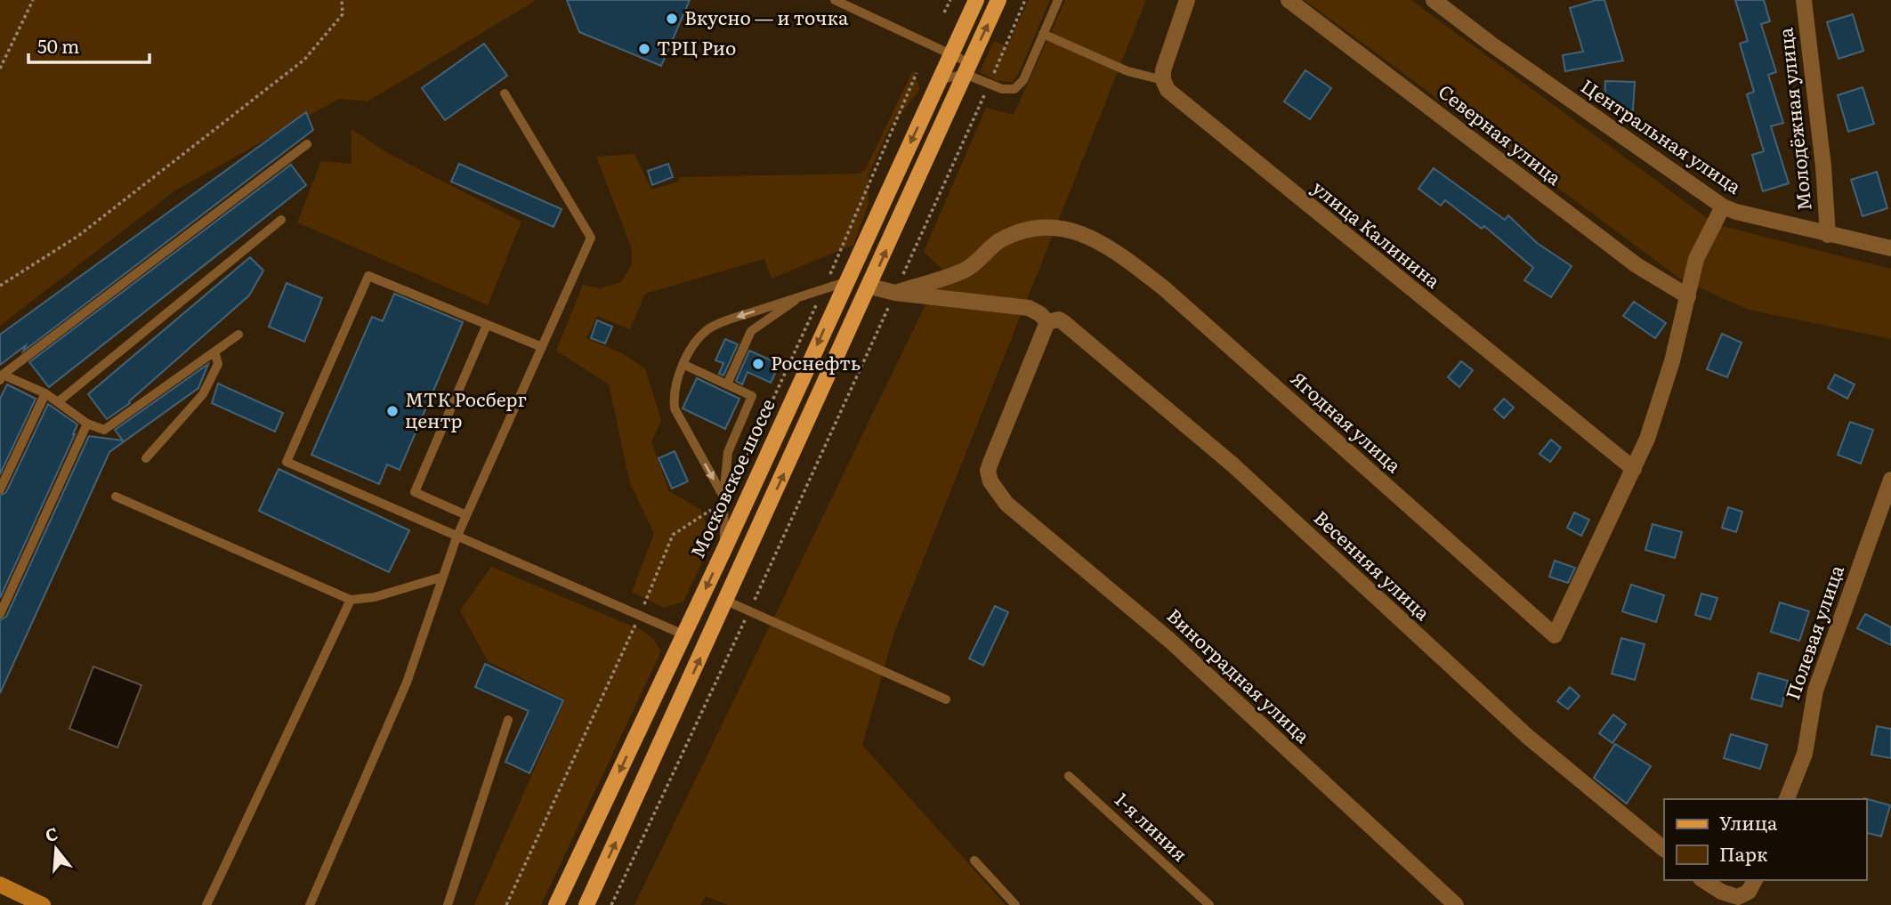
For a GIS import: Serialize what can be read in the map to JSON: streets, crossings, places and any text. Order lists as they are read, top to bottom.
{
  "streets": {
    "main road": ["Московское шоссе"],
    "street": [
      "Молодёжная улица",
      "Северная улица",
      "Центральная улица",
      "улица Калинина",
      "Ягодная улица",
      "Весенняя улица",
      "Полевая улица",
      "Виноградная улица"
    ],
    "lane": ["1-я линия"]
  },
  "crossings": [
    ["Молодёжная улица", "Центральная улица"],
    ["улица Калинина", "Ягодная улица"],
    ["Ягодная улица", "Весенняя улица"],
    ["Весенняя улица", "Виноградная улица"]
  ],
  "places": [
    "Вкусно — и точка",
    "ТРЦ Рио",
    "Роснефть",
    "МТК Росберг центр"
  ],
  "legend": ["Улица", "Парк"],
  "scale_bar": "50 m",
  "north": "top"
}
